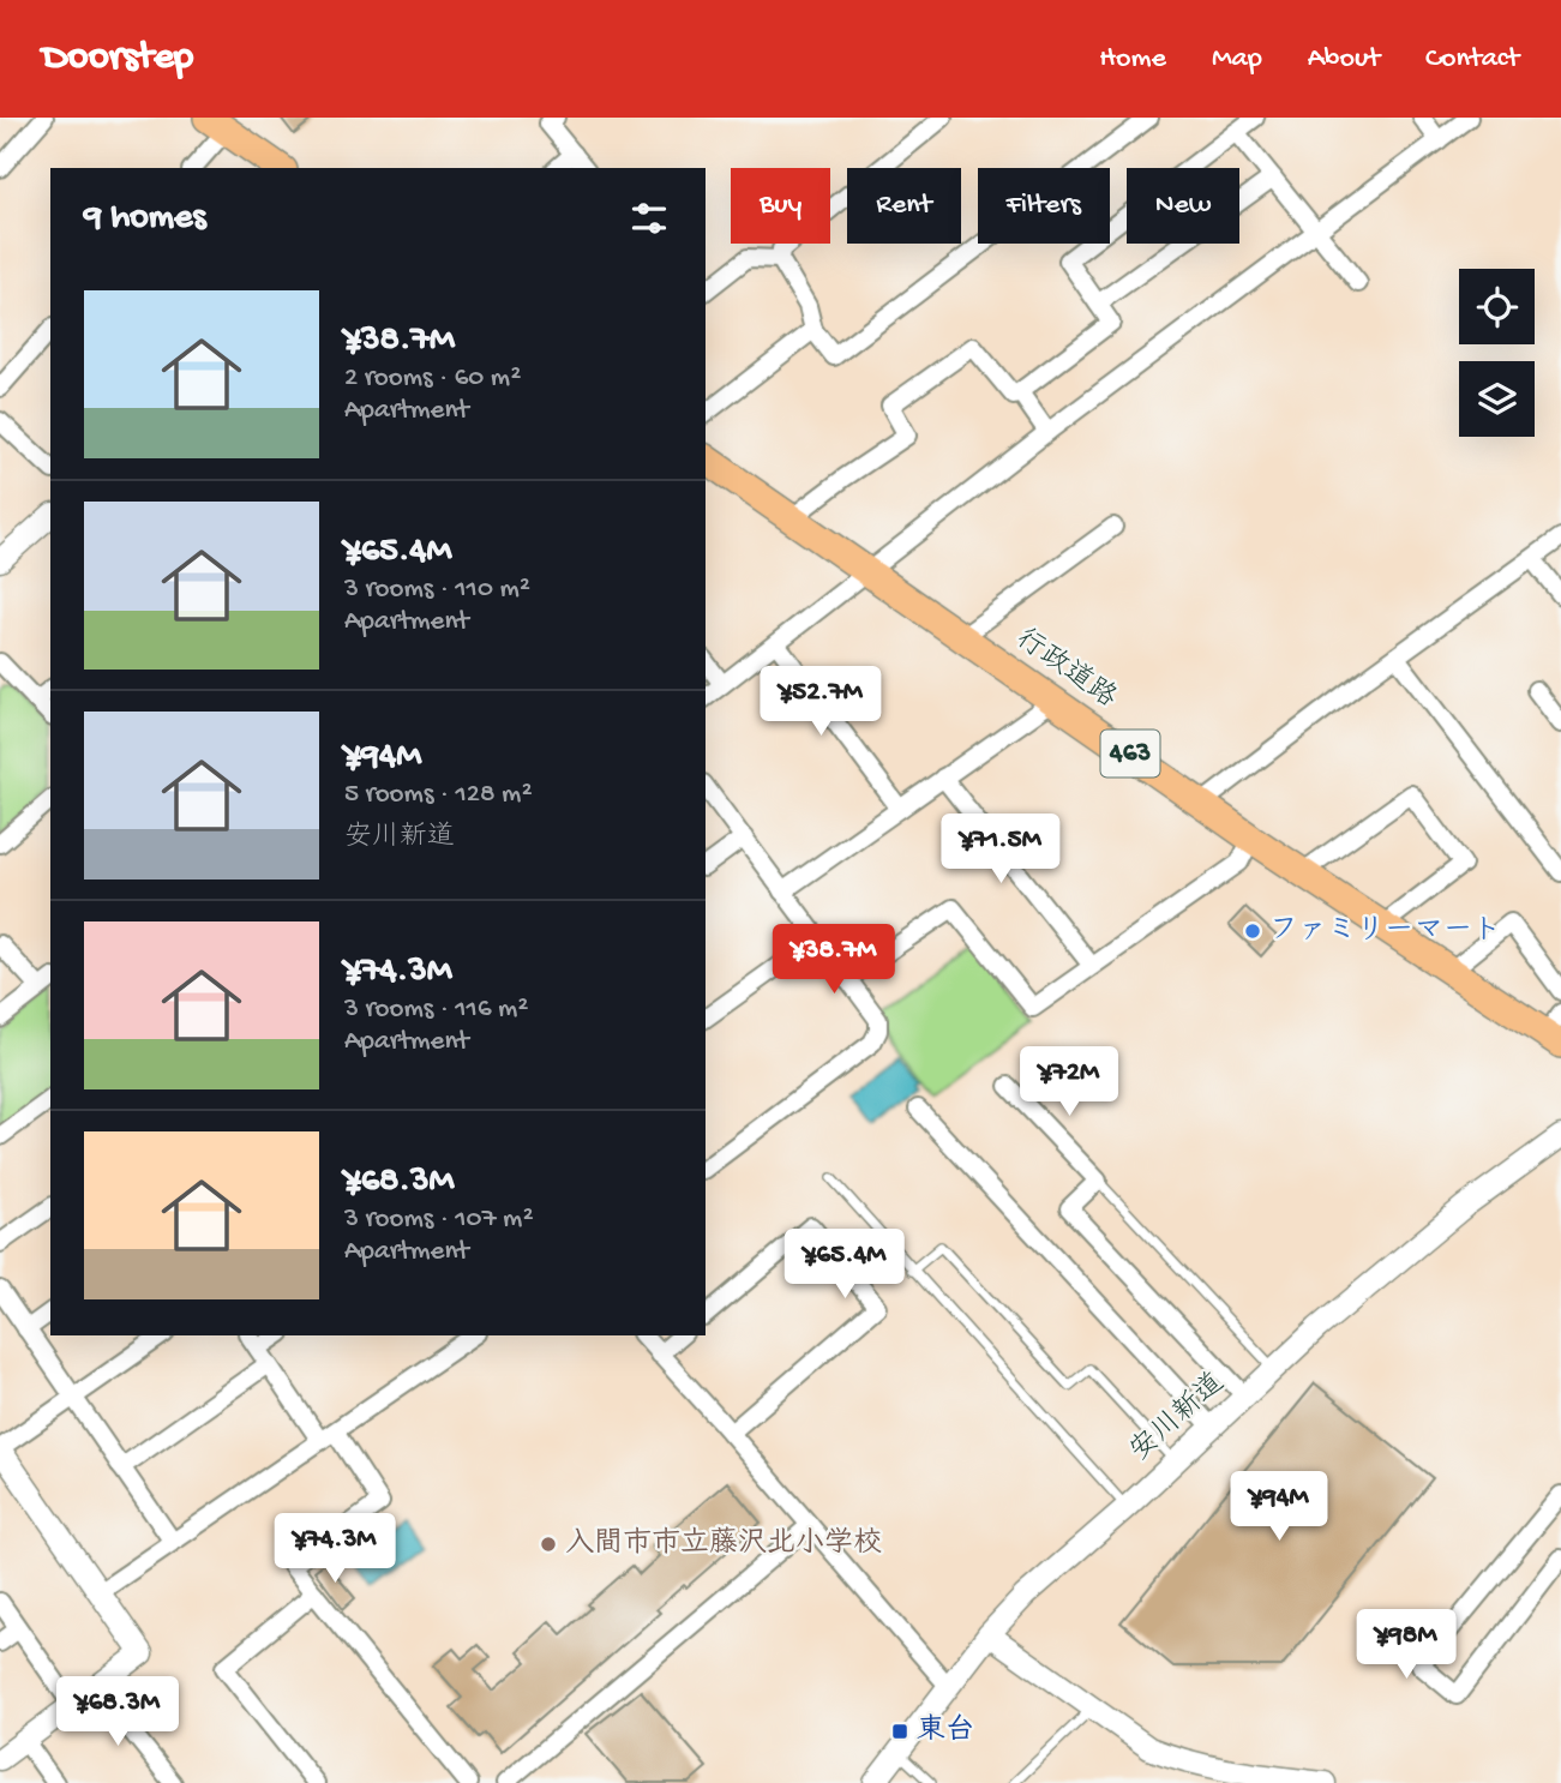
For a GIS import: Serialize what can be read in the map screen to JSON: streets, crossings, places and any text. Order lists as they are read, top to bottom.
{
  "streets": {
    "highway": ["行政道路", "463"],
    "street": ["安川新道"]
  },
  "places": {
    "other": ["ファミリーマート", "入間市市立藤沢北小学校"],
    "transit": ["東台"]
  },
  "page": {
    "header": "Doorstep",
    "nav": [
      "Home",
      "Map",
      "About",
      "Contact"
    ],
    "chip": [
      "Buy",
      "Rent",
      "Filters",
      "New"
    ],
    "heading": "9 homes",
    "list": [
      {
        "name": "¥38.7M",
        "note": "2 rooms · 60 m² · Apartment"
      },
      {
        "name": "¥65.4M",
        "note": "3 rooms · 110 m² · Apartment"
      },
      {
        "name": "¥94M",
        "note": "5 rooms · 128 m² · 安川新道"
      },
      {
        "name": "¥74.3M",
        "note": "3 rooms · 116 m² · Apartment"
      },
      {
        "name": "¥68.3M",
        "note": "3 rooms · 107 m² · Apartment"
      }
    ],
    "price": [
      "¥52.7M",
      "¥71.5M",
      "¥38.7M",
      "¥72M",
      "¥65.4M",
      "¥94M",
      "¥74.3M",
      "¥98M",
      "¥68.3M"
    ]
  }
}
